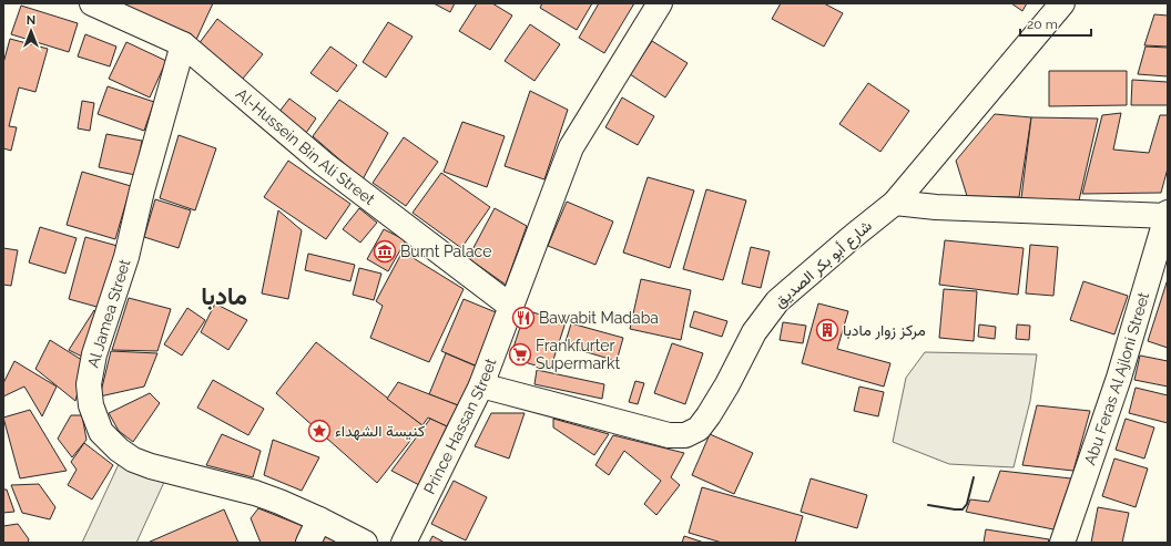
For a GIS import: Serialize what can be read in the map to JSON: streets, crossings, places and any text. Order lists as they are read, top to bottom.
{
  "streets": {
    "street": [
      "Al-Hussein Bin Ali Street",
      "شارع أبو بكر الصديق",
      "Al Jamea Street",
      "Abu Feras Al Ajloni Street",
      "Prince Hassan Street"
    ]
  },
  "crossings": [
    ["Al-Hussein Bin Ali Street", "Al Jamea Street"],
    ["Al-Hussein Bin Ali Street", "Prince Hassan Street"],
    ["شارع أبو بكر الصديق", "Prince Hassan Street"]
  ],
  "districts": ["مادبا"],
  "places": {
    "museum": ["Burnt Palace"],
    "restaurant": ["Bawabit Madaba"],
    "building": ["مركز زوار مادبا"],
    "supermarket": ["Frankfurter Supermarkt"],
    "place": ["كنيسة الشهداء"]
  },
  "scale_bar": "20 m",
  "north": "top"
}
